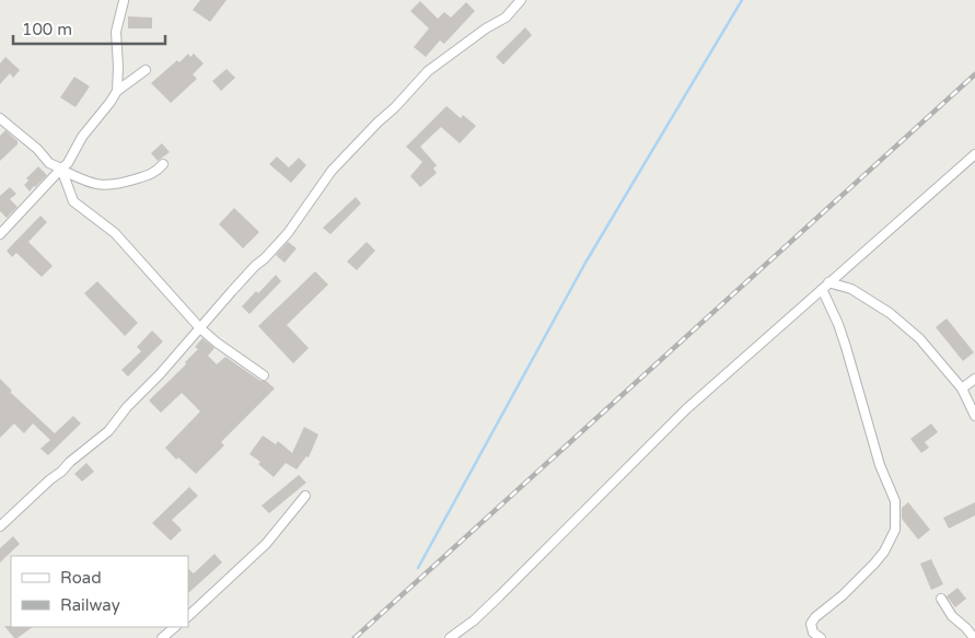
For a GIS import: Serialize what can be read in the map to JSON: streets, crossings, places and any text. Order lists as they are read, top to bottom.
{
  "legend": ["Road", "Railway"],
  "scale_bar": "100 m"
}
